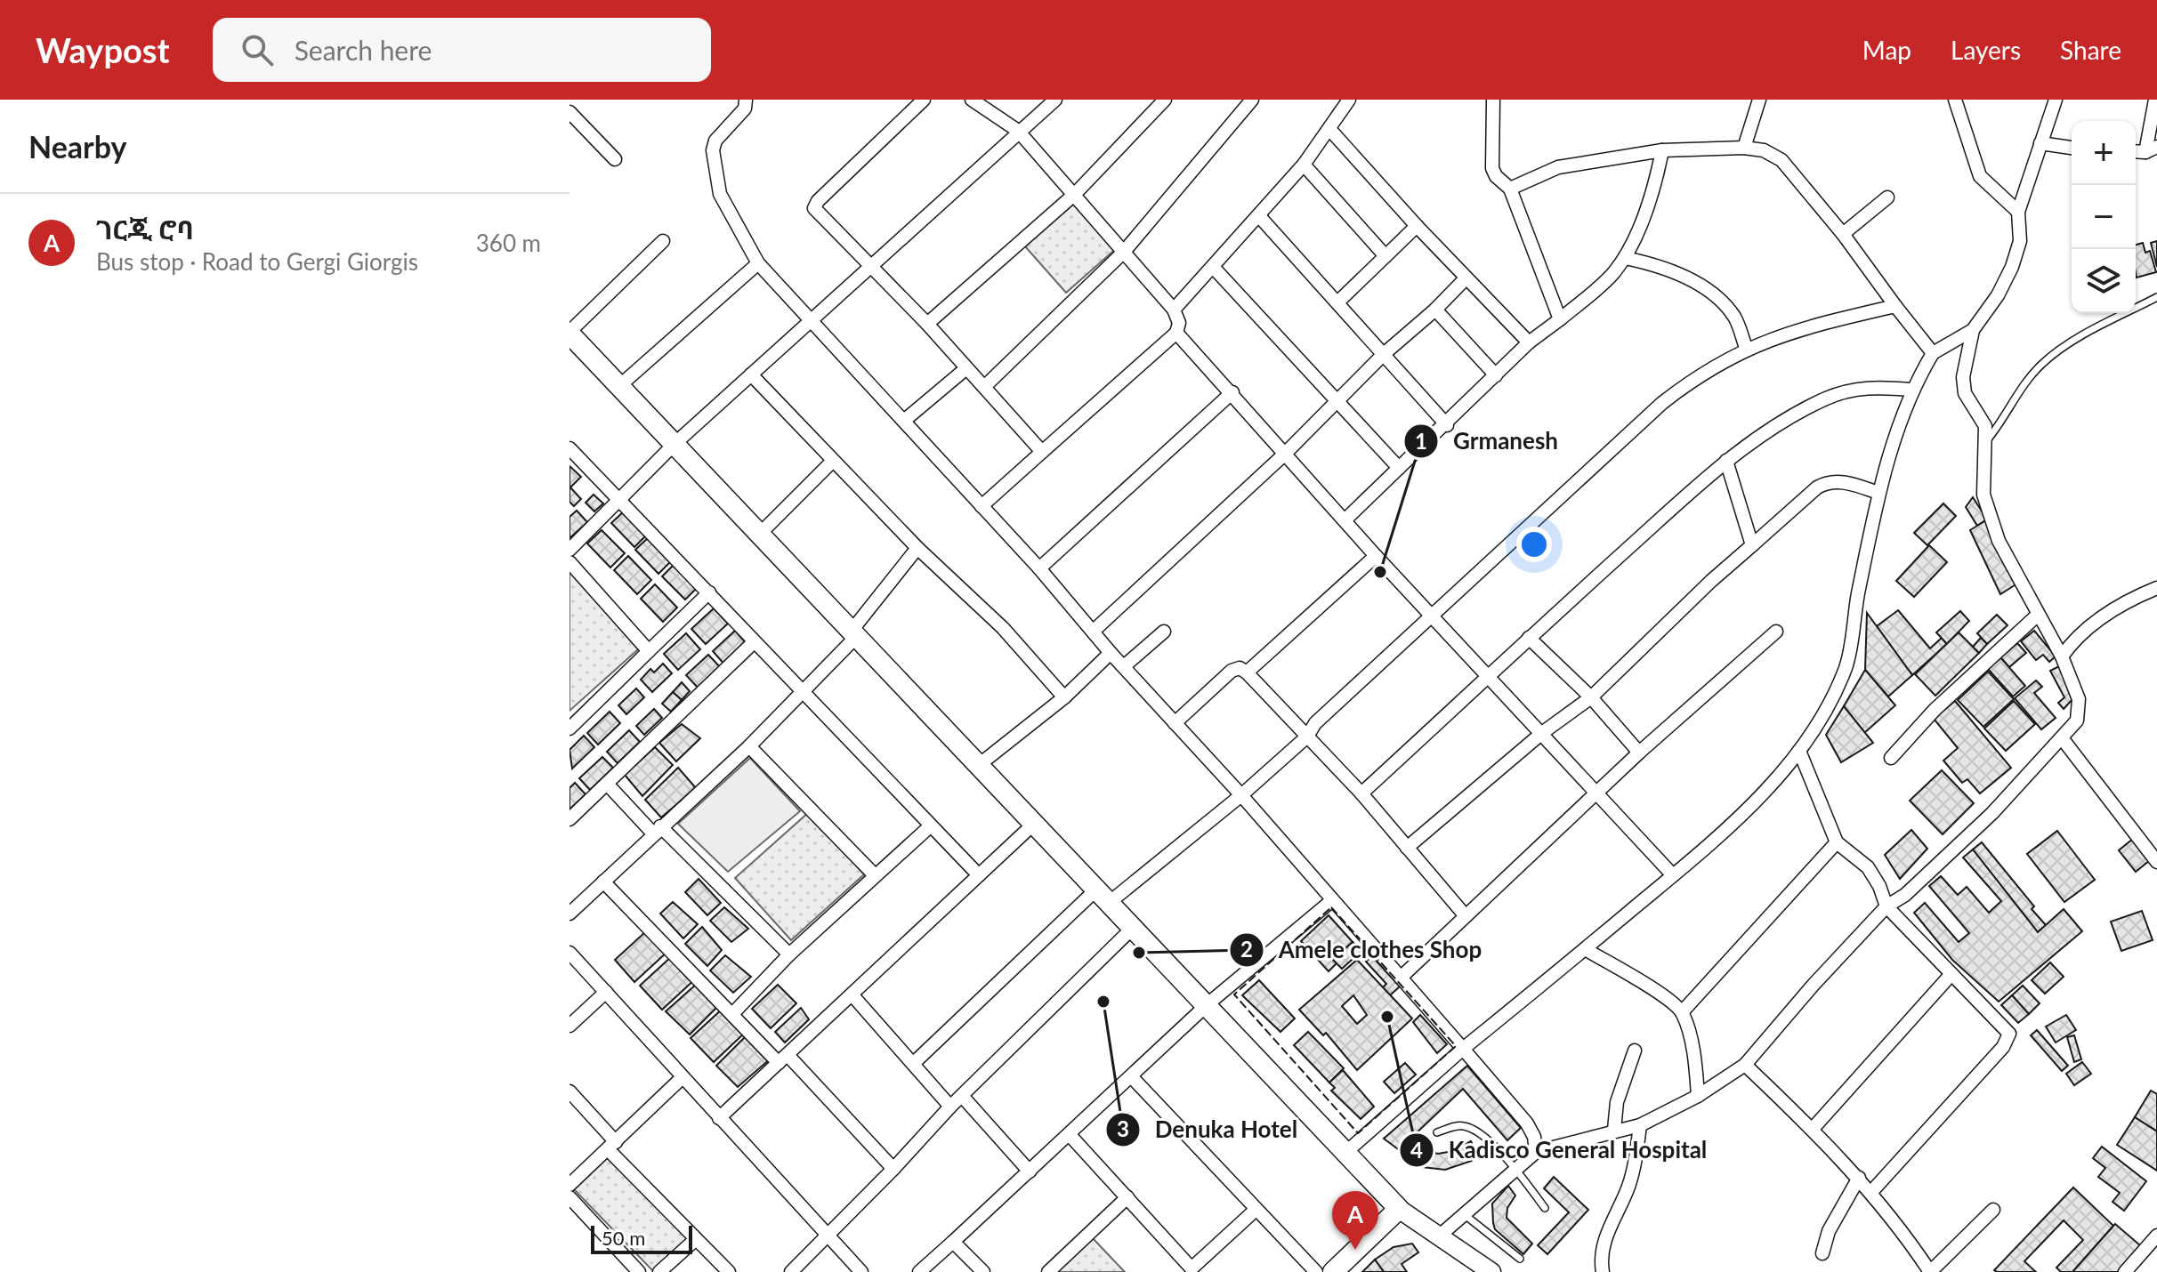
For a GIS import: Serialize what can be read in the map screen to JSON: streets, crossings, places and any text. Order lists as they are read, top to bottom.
{
  "places": [
    "Grmanesh",
    "Amele clothes Shop",
    "Denuka Hotel",
    "Kadisco General Hospital"
  ],
  "scale_bar": "50 m",
  "page": {
    "header": "Waypost",
    "search": "Search here",
    "nav": ["Map", "Layers", "Share"],
    "heading": "Nearby",
    "map_buttons": ["+", "−"],
    "list": [
      {
        "mark": "A",
        "name": "ገርጂ ሮባ",
        "note": "Bus stop · Road to Gergi Giorgis",
        "value": "360 m"
      }
    ],
    "pins": "A",
    "scale": "50 m"
  }
}
